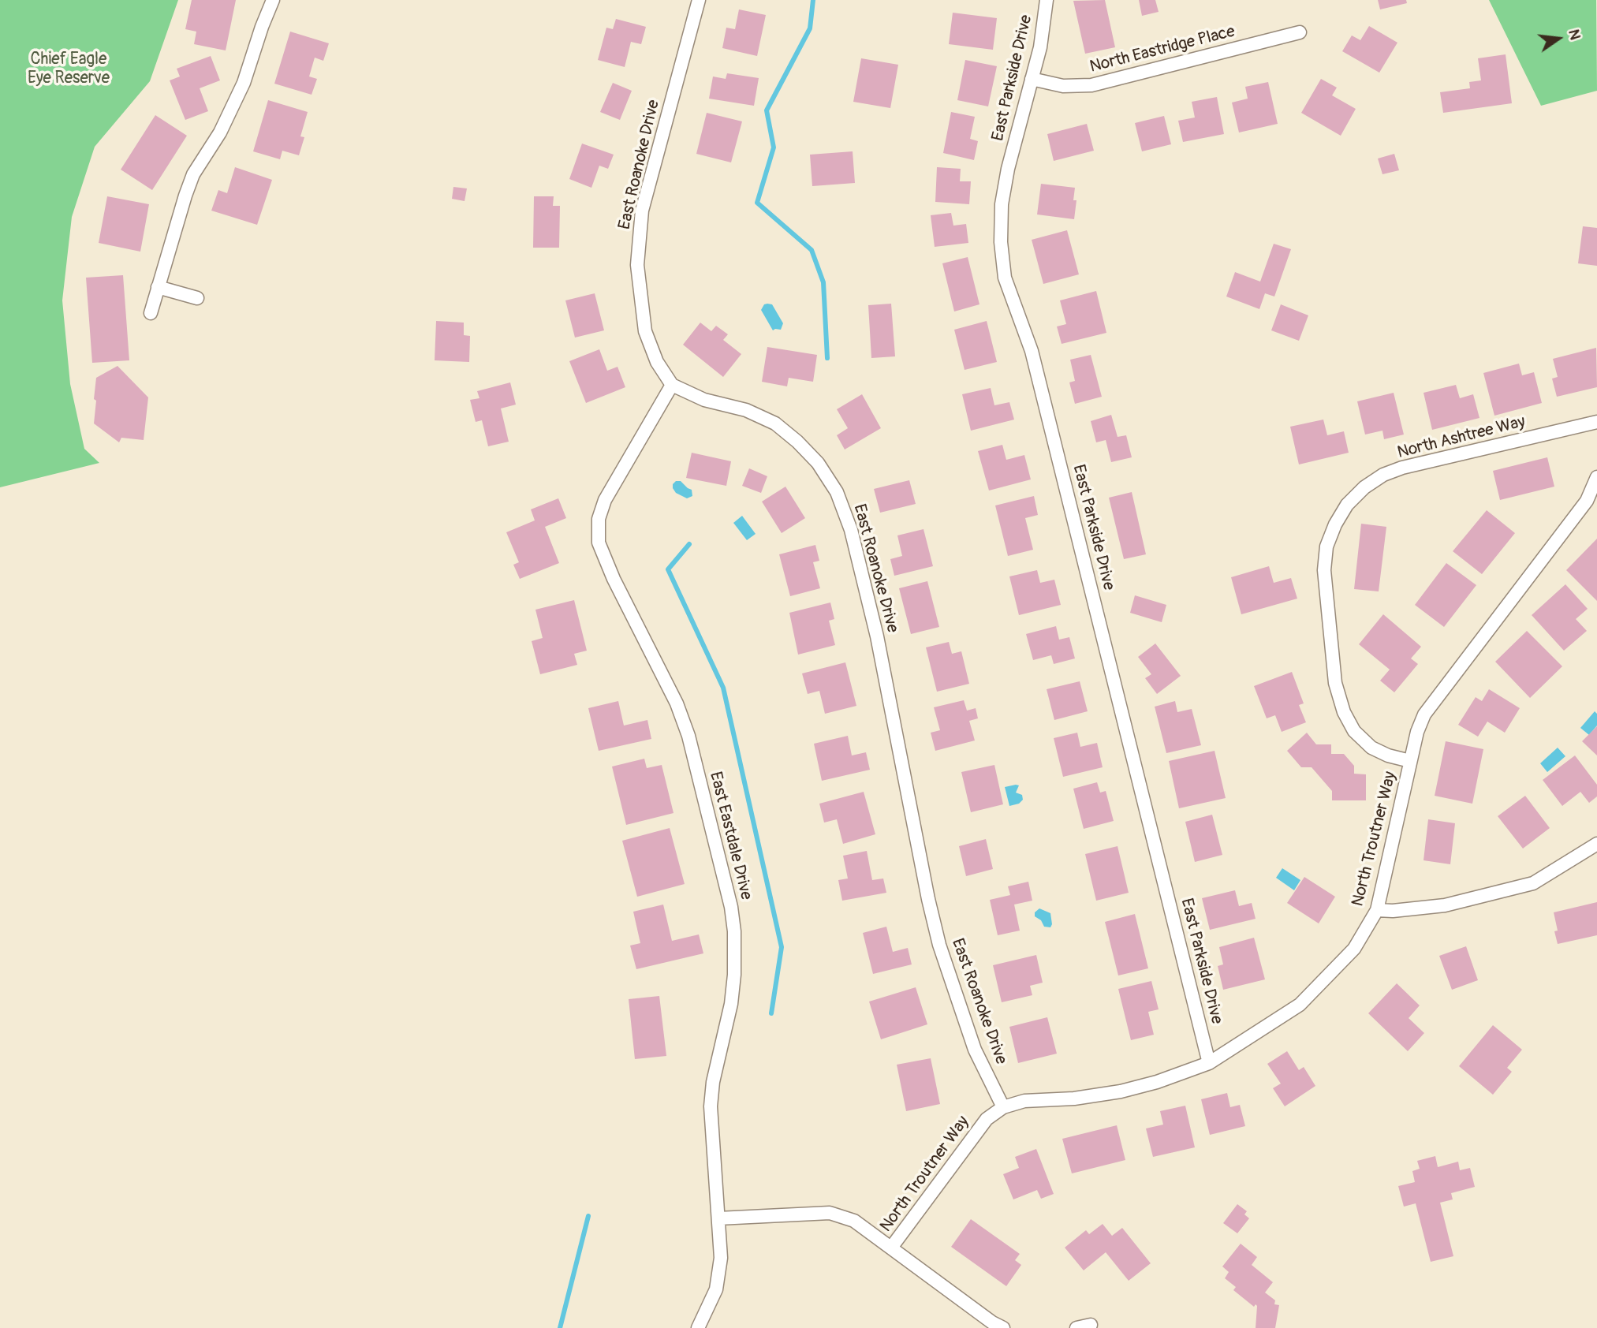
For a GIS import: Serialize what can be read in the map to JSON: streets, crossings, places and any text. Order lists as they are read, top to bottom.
{
  "streets": {
    "street": [
      "North Eastridge Place",
      "East Parkside Drive",
      "East Roanoke Drive",
      "North Ashtree Way",
      "East Eastdale Drive",
      "North Troutner Way"
    ]
  },
  "crossings": [
    ["North Eastridge Place", "East Parkside Drive"],
    ["East Parkside Drive", "North Troutner Way"],
    ["East Roanoke Drive", "East Eastdale Drive"],
    ["East Roanoke Drive", "North Troutner Way"],
    ["North Ashtree Way", "North Troutner Way"]
  ],
  "parks": ["Chief Eagle Eye Reserve"],
  "north": "right"
}
